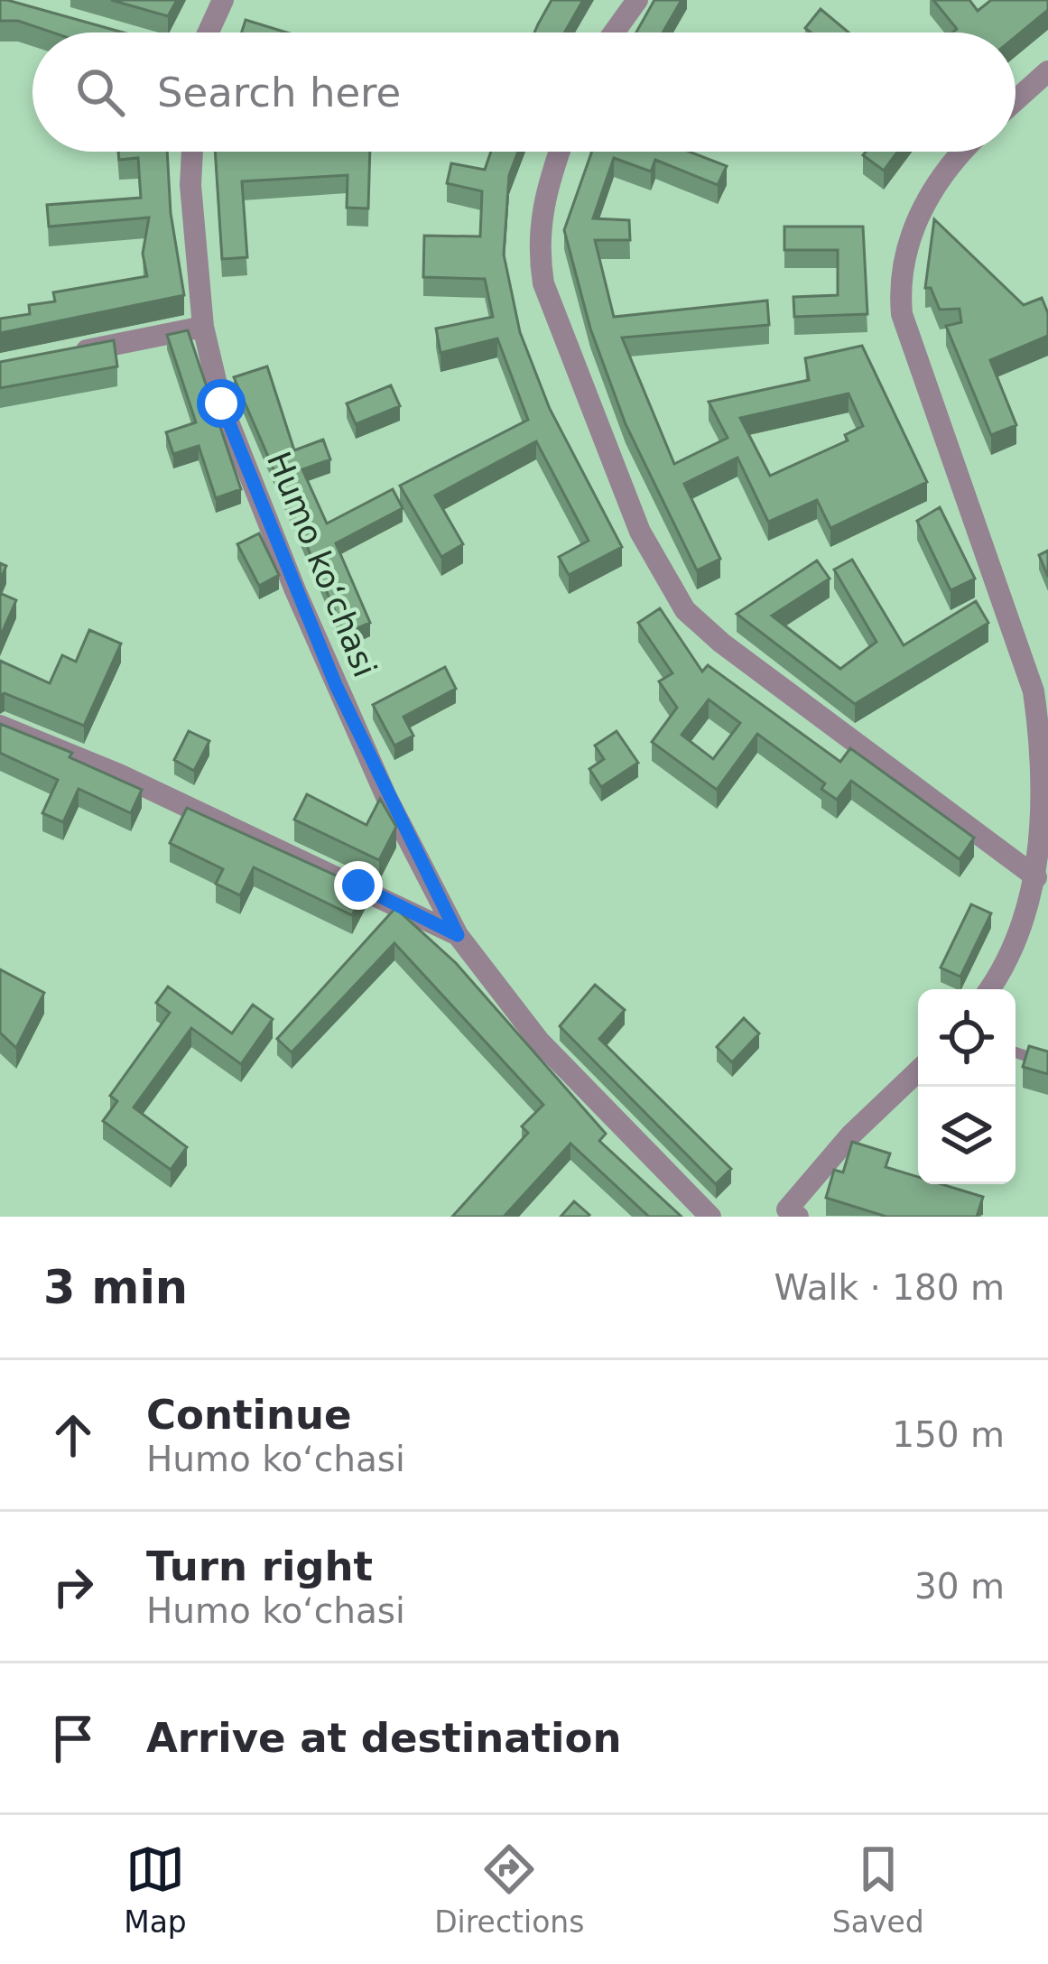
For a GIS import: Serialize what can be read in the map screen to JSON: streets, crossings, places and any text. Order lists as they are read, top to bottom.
{
  "streets": {
    "street": ["Humo koʻchasi"]
  },
  "page": {
    "search": "Search here",
    "heading": ["3 min", "Walk · 180 m"],
    "list": [
      ["Continue", "Humo koʻchasi", "150 m"],
      ["Turn right", "Humo koʻchasi", "30 m"],
      "Arrive at destination"
    ],
    "nav": ["Map", "Directions", "Saved"]
  }
}
